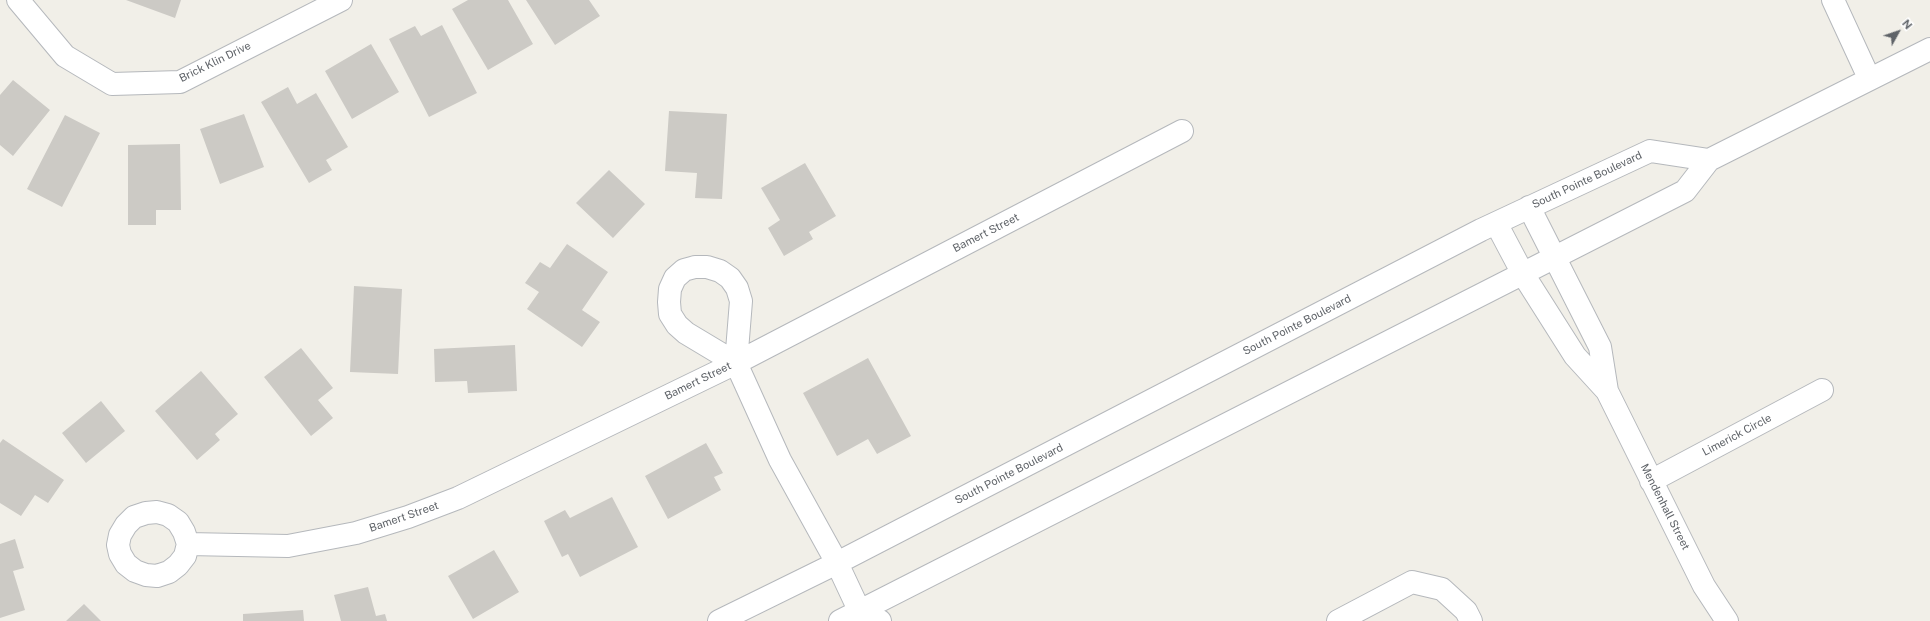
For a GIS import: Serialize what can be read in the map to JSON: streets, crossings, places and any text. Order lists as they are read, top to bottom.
{
  "streets": {
    "street": [
      "Brick Klin Drive",
      "South Pointe Boulevard",
      "Bamert Street",
      "Limerick Circle",
      "Mendenhall Street"
    ]
  },
  "crossings": [
    ["South Pointe Boulevard", "Mendenhall Street"],
    ["Limerick Circle", "Mendenhall Street"]
  ],
  "north": "top right"
}
